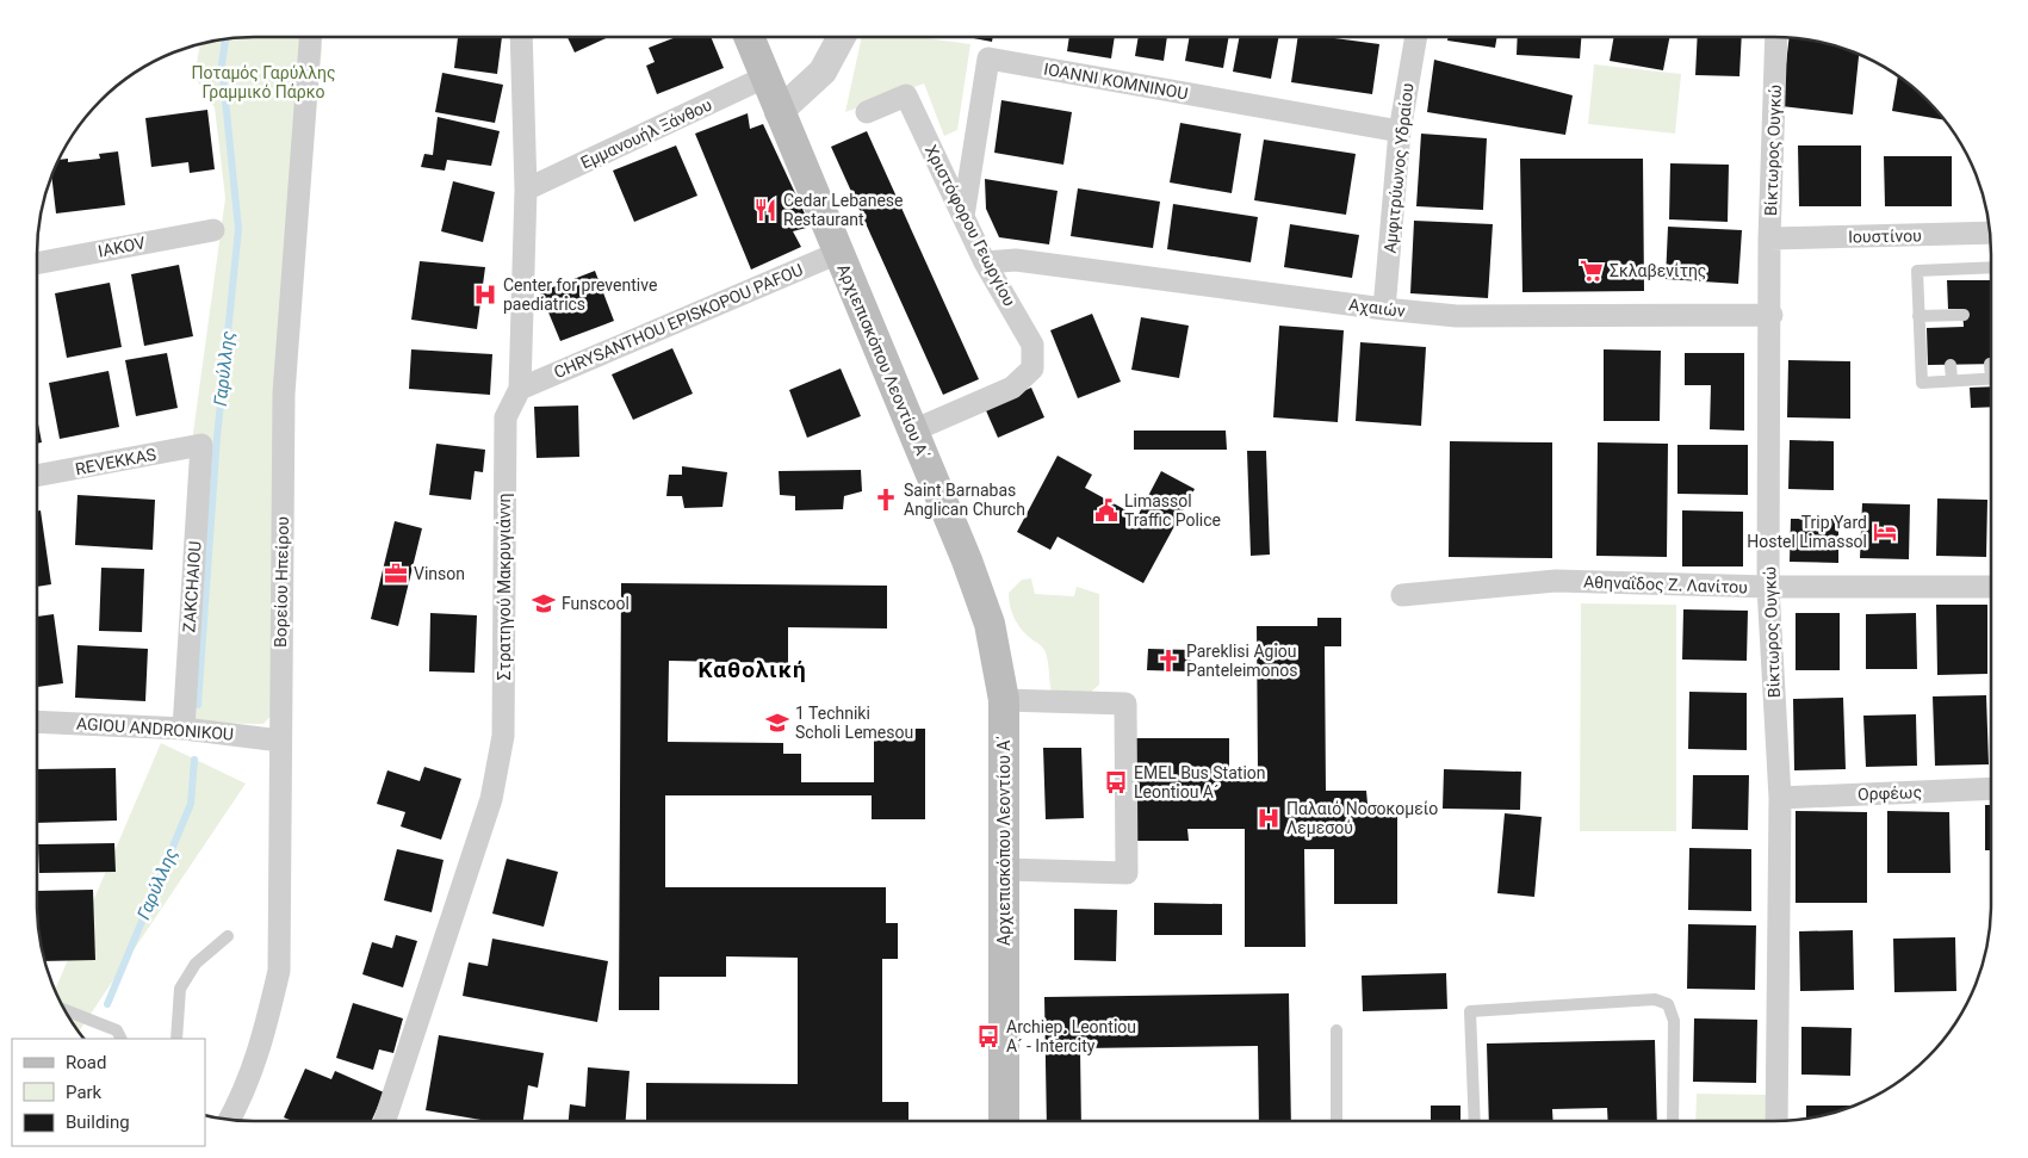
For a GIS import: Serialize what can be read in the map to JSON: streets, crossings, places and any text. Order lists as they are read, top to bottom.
{
  "streets": {
    "main road": ["Αρχιεπισκόπου Λεοντίου Α΄"],
    "street": [
      "IOANNI KOMNINOU",
      "Εμμανουήλ Ξάνθου",
      "Βίκτωρος Ουγκώ",
      "Αμφιτρύωνος Υδραίου",
      "Χριστόφορου Γεωργίου",
      "Ιουστίνου",
      "IAKOV",
      "Αχαιών",
      "CHRYSANTHOU EPISKOPOU PAFOU",
      "REVEKKAS",
      "Βορείου Ηπείρου",
      "Αθηναΐδος Ζ. Λανίτου",
      "ZAKCHAIOU",
      "Στρατηγού Μακρυγιάννη",
      "AGIOU ANDRONIKOU",
      "Ορφέως"
    ]
  },
  "crossings": [
    ["IOANNI KOMNINOU", "Αμφιτρύωνος Υδραίου"],
    ["IOANNI KOMNINOU", "Χριστόφορου Γεωργίου"],
    ["Εμμανουήλ Ξάνθου", "Αρχιεπισκόπου Λεοντίου Α΄"],
    ["Εμμανουήλ Ξάνθου", "Στρατηγού Μακρυγιάννη"],
    ["Βίκτωρος Ουγκώ", "Ιουστίνου"],
    ["Βίκτωρος Ουγκώ", "Αχαιών"],
    ["Βίκτωρος Ουγκώ", "Αθηναΐδος Ζ. Λανίτου"],
    ["Βίκτωρος Ουγκώ", "Ορφέως"],
    ["Αμφιτρύωνος Υδραίου", "Αχαιών"],
    ["Χριστόφορου Γεωργίου", "Αχαιών"],
    ["Χριστόφορου Γεωργίου", "Αρχιεπισκόπου Λεοντίου Α΄"],
    ["CHRYSANTHOU EPISKOPOU PAFOU", "Αρχιεπισκόπου Λεοντίου Α΄"],
    ["CHRYSANTHOU EPISKOPOU PAFOU", "Στρατηγού Μακρυγιάννη"],
    ["REVEKKAS", "ZAKCHAIOU"],
    ["Βορείου Ηπείρου", "AGIOU ANDRONIKOU"],
    ["ZAKCHAIOU", "AGIOU ANDRONIKOU"]
  ],
  "districts": ["Καθολική"],
  "water": ["Γαρύλλης"],
  "parks": ["Ποταμός Γαρύλλης Γραμμικό Πάρκο"],
  "places": {
    "restaurant": ["Cedar Lebanese Restaurant"],
    "supermarket": ["Σκλαβενίτης"],
    "hospital": ["Center for preventive paediatrics", "Παλαιό Νοσοκομείο Λεμεσού"],
    "church": ["Saint Barnabas Anglican Church", "Pareklisi Agiou Panteleimonos"],
    "public building": ["Limassol Traffic Police"],
    "hotel": ["Trip Yard Hostel Limassol"],
    "office": ["Vinson"],
    "school or university": ["Funscool", "1 Techniki Scholi Lemesou"],
    "bus stop": ["EMEL Bus Station Leontiou A´", "Archiep. Leontiou A´ - Intercity"]
  },
  "legend": ["Road", "Park", "Building"]
}
